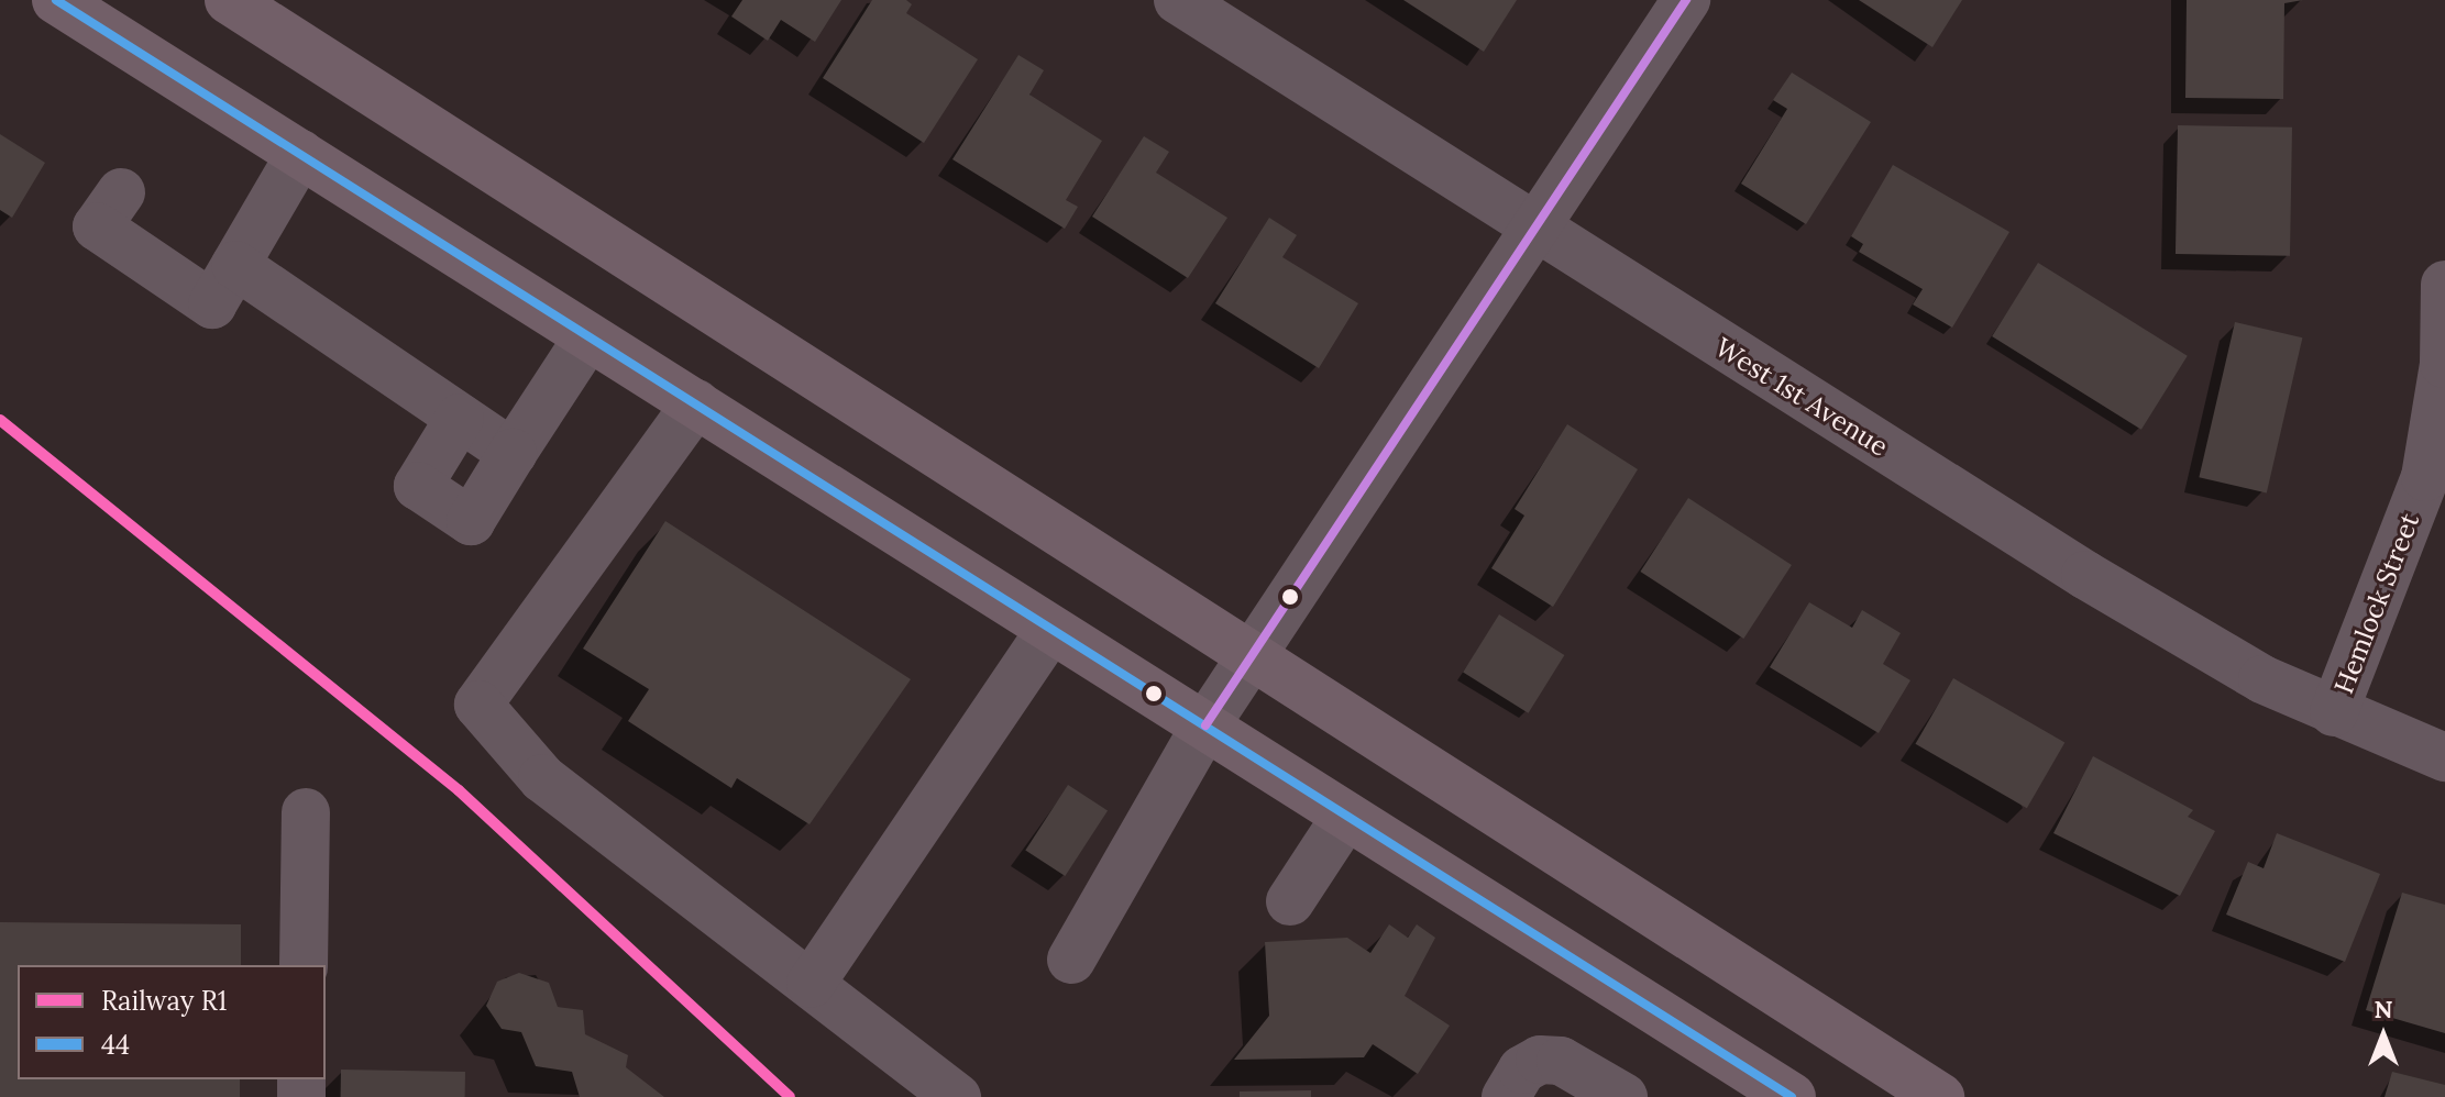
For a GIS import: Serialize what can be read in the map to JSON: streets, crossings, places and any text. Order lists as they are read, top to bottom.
{
  "streets": {
    "street": ["West 1st Avenue", "Hemlock Street"]
  },
  "crossings": [
    ["West 1st Avenue", "Hemlock Street"]
  ],
  "lines": ["transit line 44", "rail line R1"],
  "legend": ["Railway R1", "44"],
  "north": "top"
}
